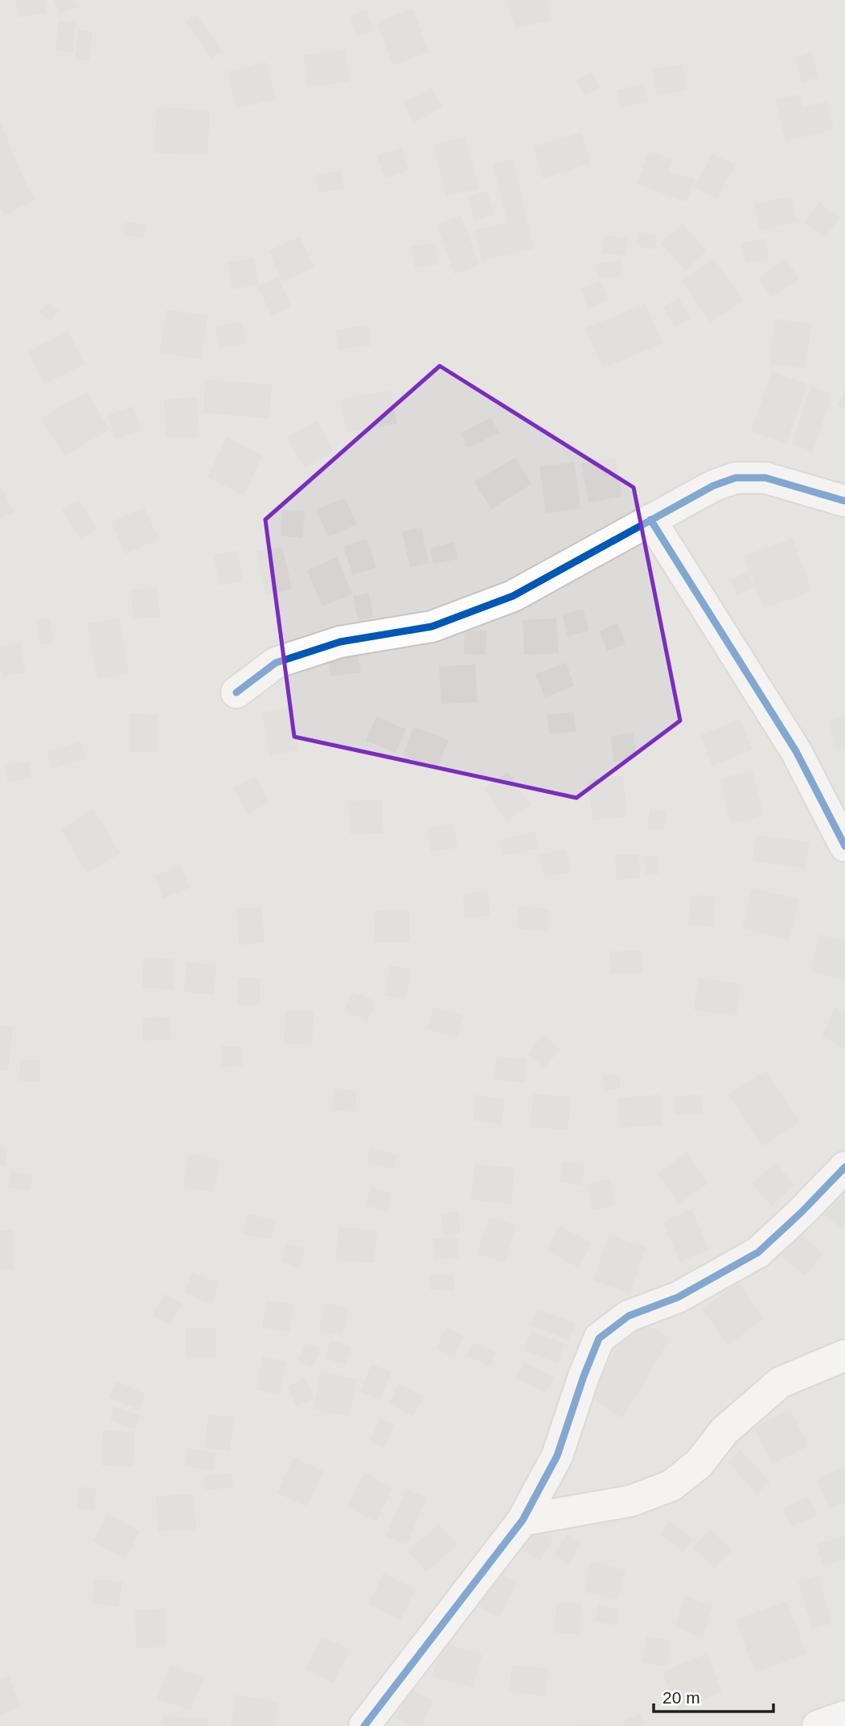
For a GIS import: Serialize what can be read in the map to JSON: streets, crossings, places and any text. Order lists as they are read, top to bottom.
{
  "scale_bar": "20 m"
}
